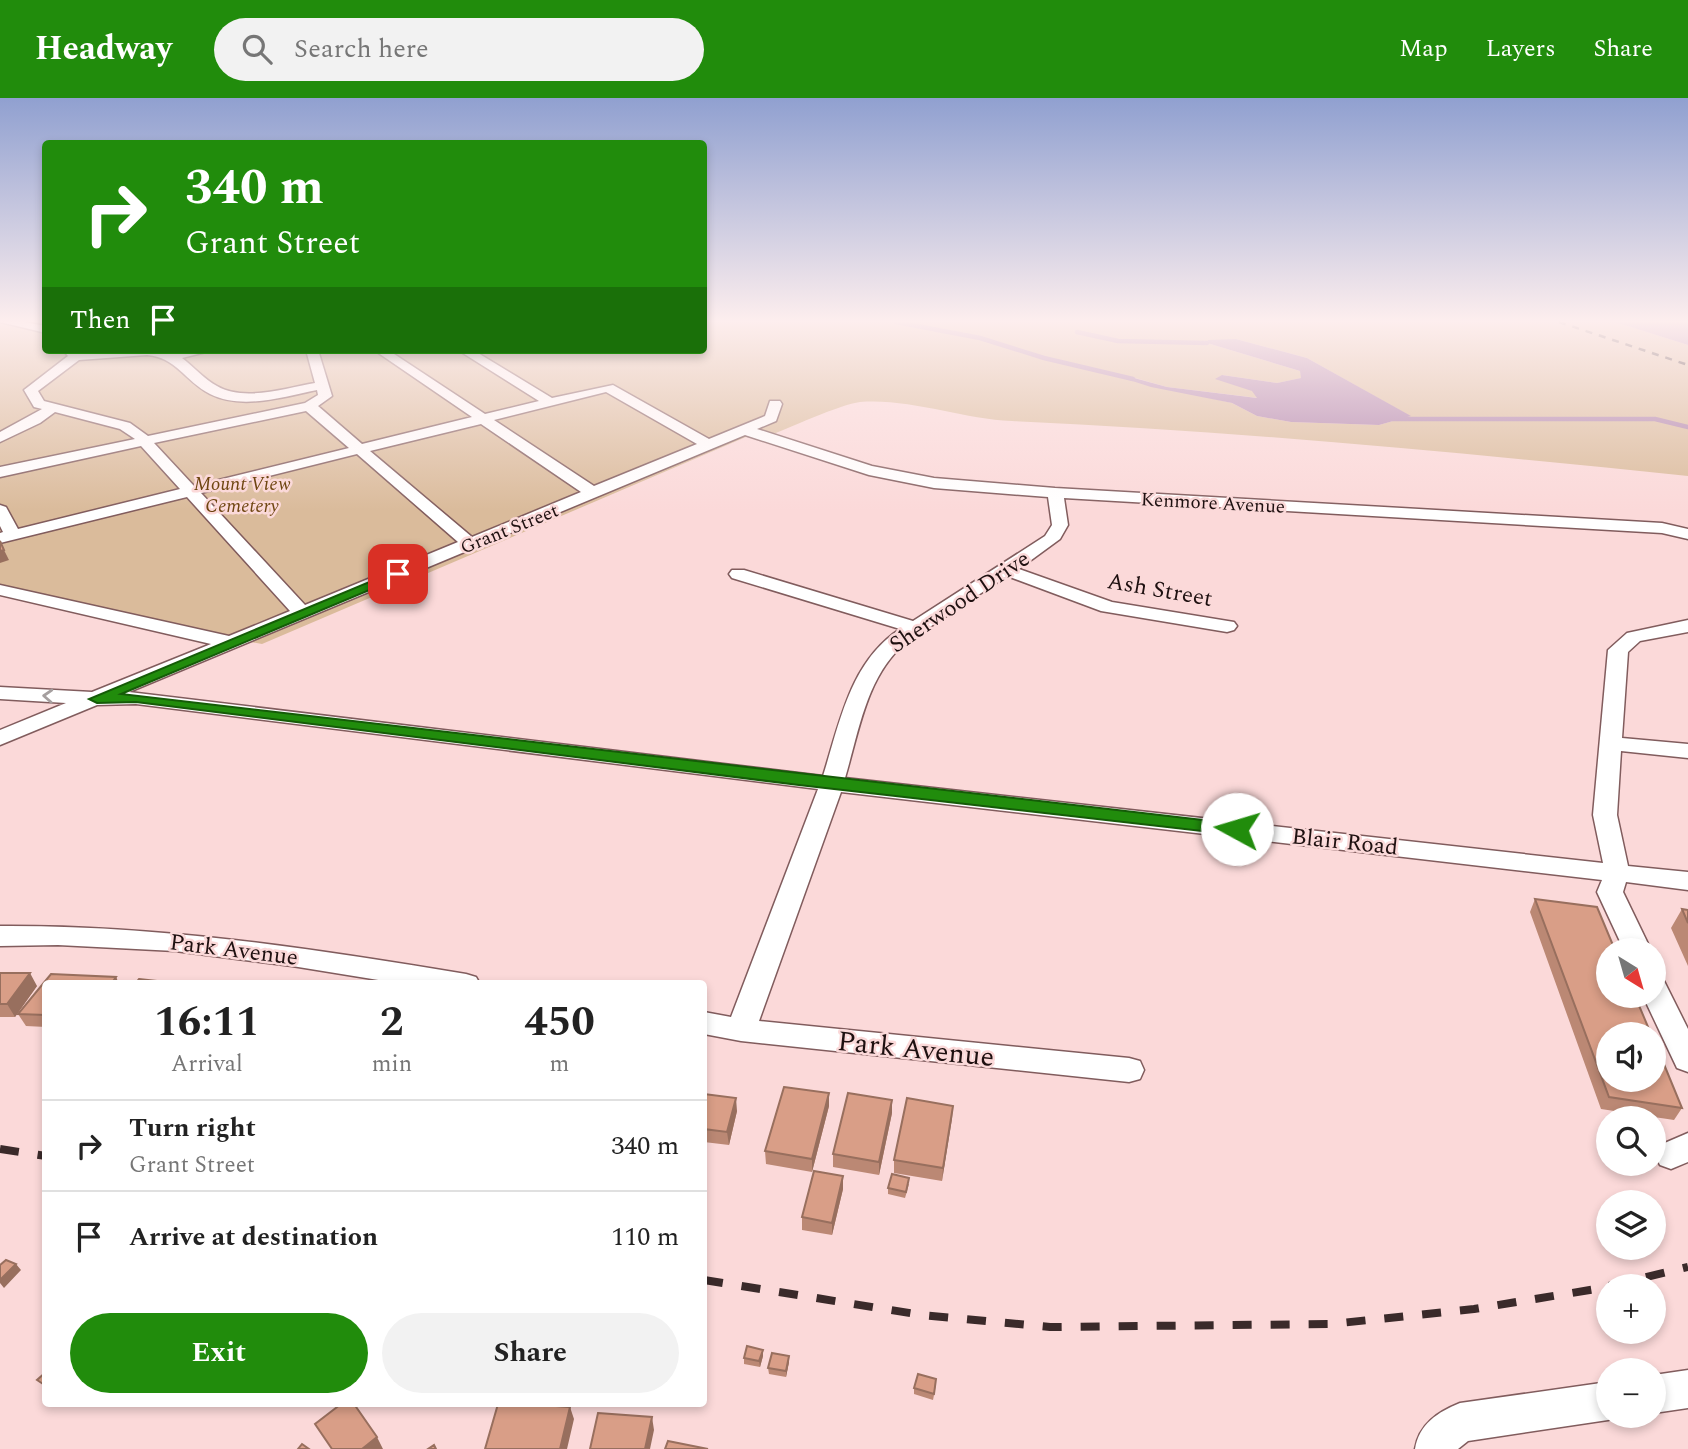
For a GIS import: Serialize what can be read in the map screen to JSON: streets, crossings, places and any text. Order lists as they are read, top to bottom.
{
  "streets": {
    "street": [
      "Kenmore Avenue",
      "Grant Street",
      "Ash Street",
      "Sherwood Drive",
      "Blair Road",
      "Park Avenue"
    ]
  },
  "crossings": [
    ["Kenmore Avenue", "Grant Street"],
    ["Kenmore Avenue", "Sherwood Drive"],
    ["Grant Street", "Blair Road"],
    ["Ash Street", "Sherwood Drive"],
    ["Sherwood Drive", "Blair Road"],
    ["Sherwood Drive", "Park Avenue"]
  ],
  "parks": ["Mount View Cemetery"],
  "north": "bottom right",
  "page": {
    "header": "Headway",
    "search": "Search here",
    "nav": ["Map", "Layers", "Share"],
    "turn": ["340 m", "Grant Street"],
    "then": "Then",
    "map_buttons": ["+", "−"],
    "eta": [
      "16:11",
      "Arrival",
      "2",
      "min",
      "450",
      "m"
    ],
    "list": [
      {
        "name": "Turn right",
        "note": "Grant Street",
        "value": "340 m"
      },
      {
        "name": "Arrive at destination",
        "value": "110 m"
      }
    ],
    "buttons": ["Exit", "Share"]
  }
}
